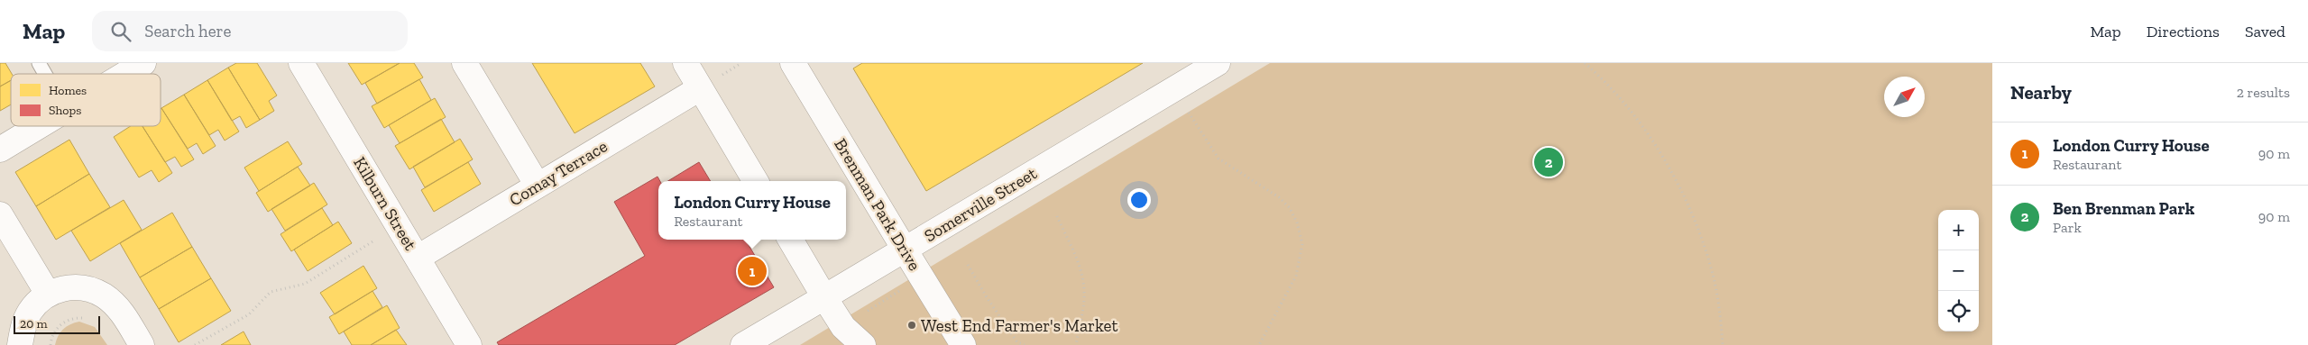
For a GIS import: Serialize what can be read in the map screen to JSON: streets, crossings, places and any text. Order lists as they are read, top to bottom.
{
  "streets": {
    "street": [
      "Comay Terrace",
      "Kilburn Street",
      "Brenman Park Drive",
      "Somerville Street"
    ]
  },
  "crossings": [
    ["Comay Terrace", "Kilburn Street"],
    ["Brenman Park Drive", "Somerville Street"]
  ],
  "places": ["West End Farmer's Market"],
  "legend": ["Homes", "Shops"],
  "scale_bar": "20 m",
  "north": "top right",
  "page": {
    "header": "Map",
    "search": "Search here",
    "nav": ["Map", "Directions", "Saved"],
    "heading": ["Nearby", "2 results"],
    "list": [
      {
        "mark": "1",
        "name": "London Curry House",
        "note": "Restaurant",
        "value": "90 m"
      },
      {
        "mark": "2",
        "name": "Ben Brenman Park",
        "note": "Park",
        "value": "90 m"
      }
    ],
    "pins": ["2", "1"],
    "popup": ["London Curry House", "Restaurant"],
    "map_buttons": ["+", "−"],
    "scale": "20 m"
  }
}
